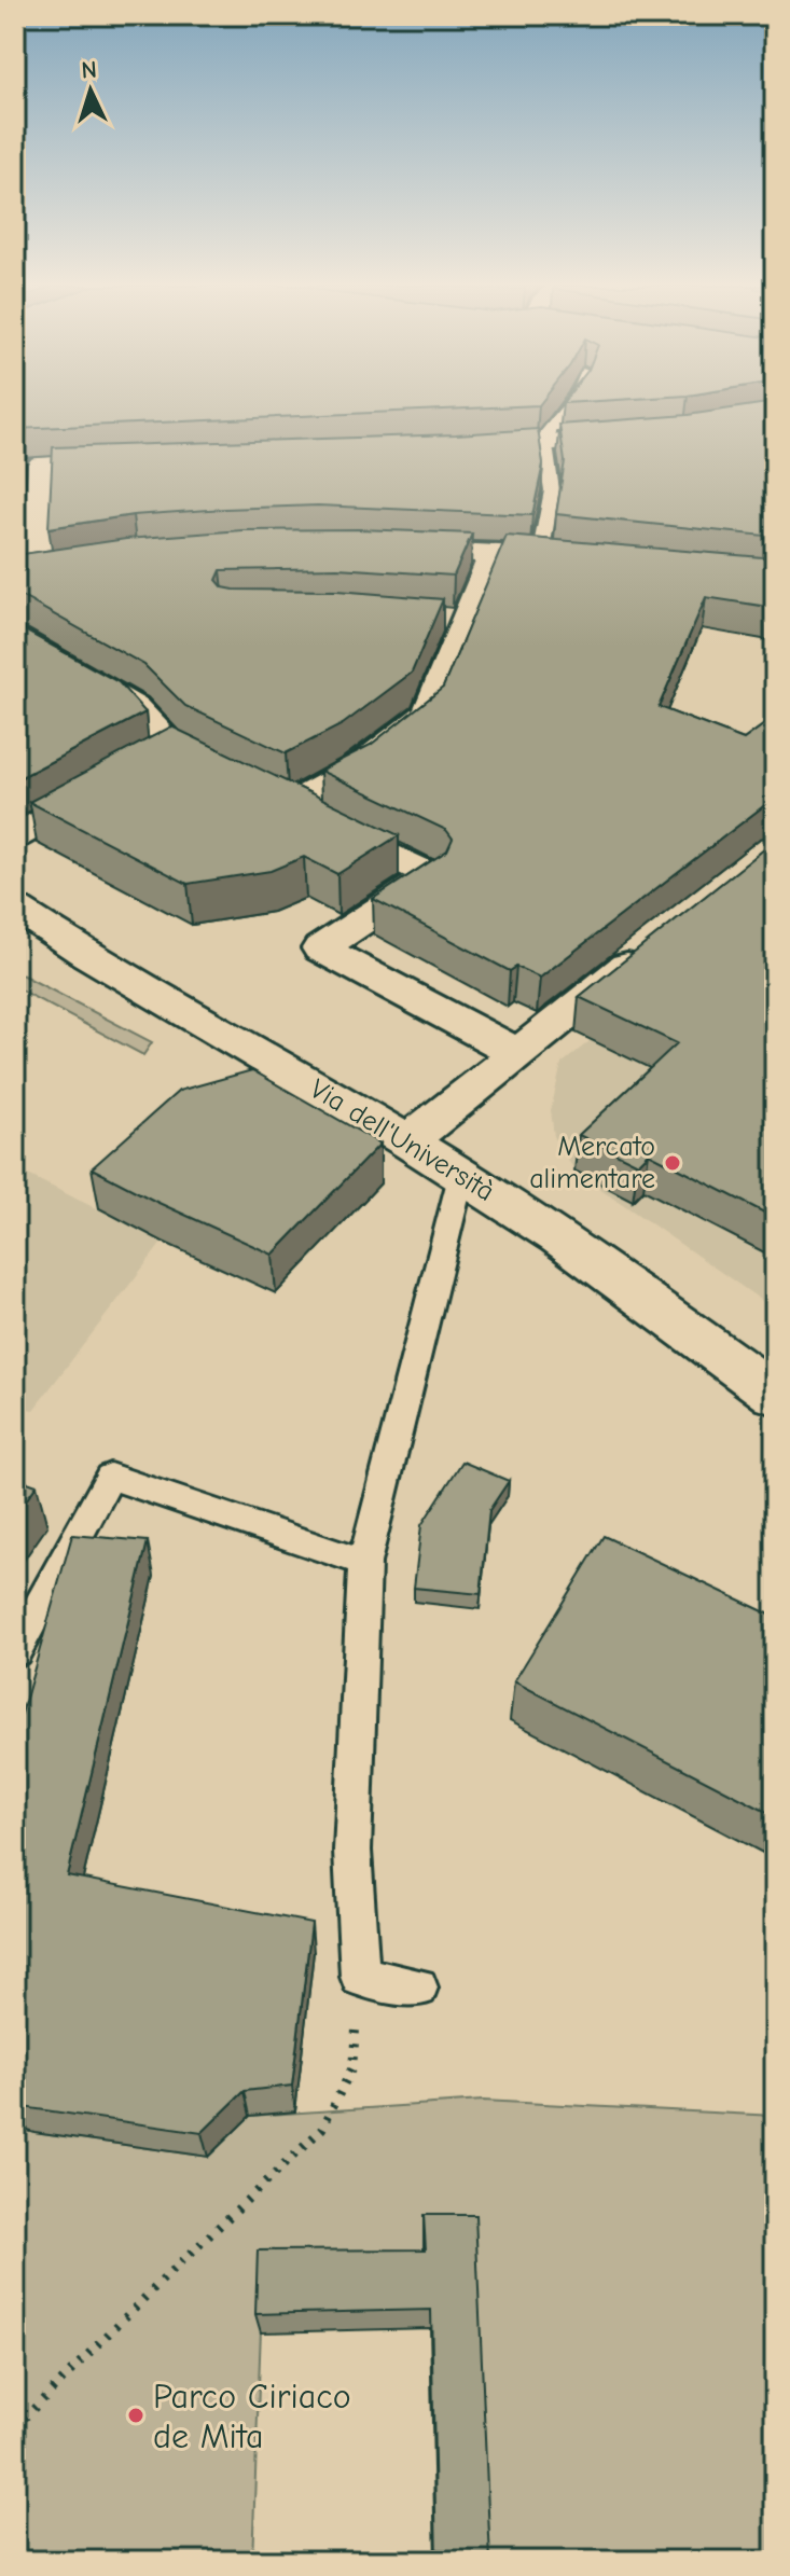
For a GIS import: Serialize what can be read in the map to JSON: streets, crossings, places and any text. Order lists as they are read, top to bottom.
{
  "streets": {
    "street": ["Via dell'Università"]
  },
  "places": ["Mercato alimentare", "Parco Ciriaco de Mita"],
  "north": "top"
}
